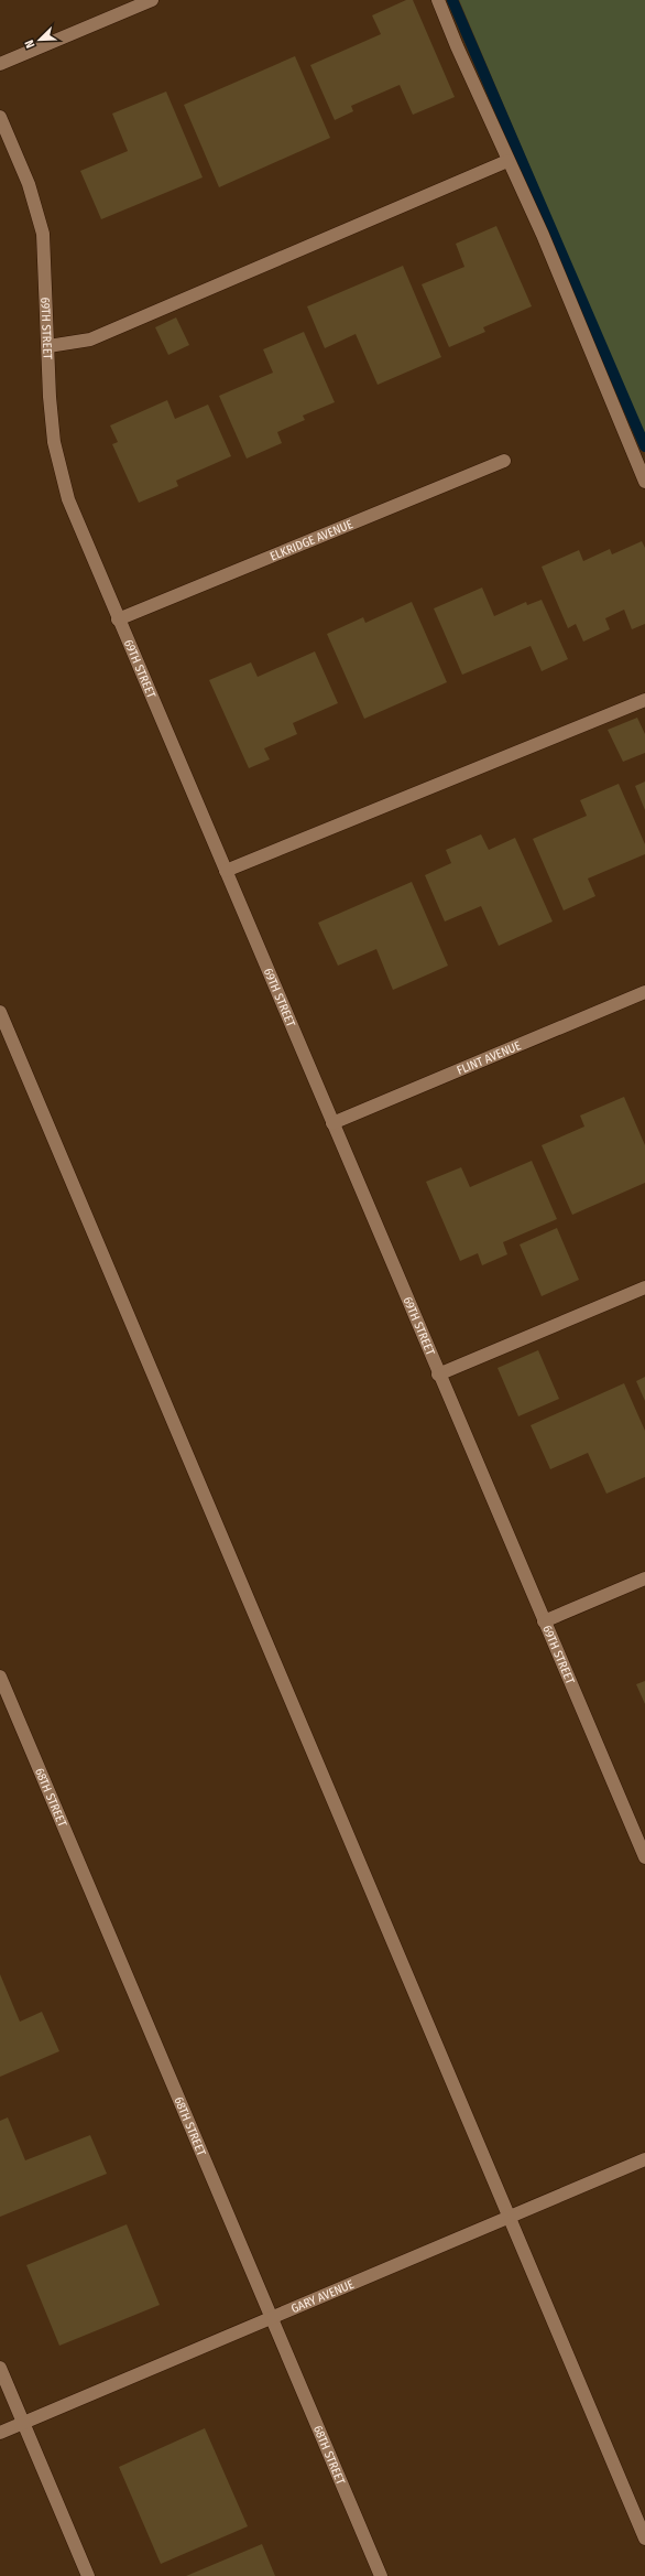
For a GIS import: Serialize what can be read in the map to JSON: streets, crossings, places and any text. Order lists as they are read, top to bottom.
{
  "streets": {
    "street": [
      "69TH STREET",
      "ELKRIDGE AVENUE",
      "FLINT AVENUE",
      "68TH STREET",
      "GARY AVENUE"
    ]
  },
  "crossings": [
    ["69TH STREET", "ELKRIDGE AVENUE"],
    ["69TH STREET", "FLINT AVENUE"],
    ["68TH STREET", "GARY AVENUE"]
  ],
  "north": "bottom left"
}
